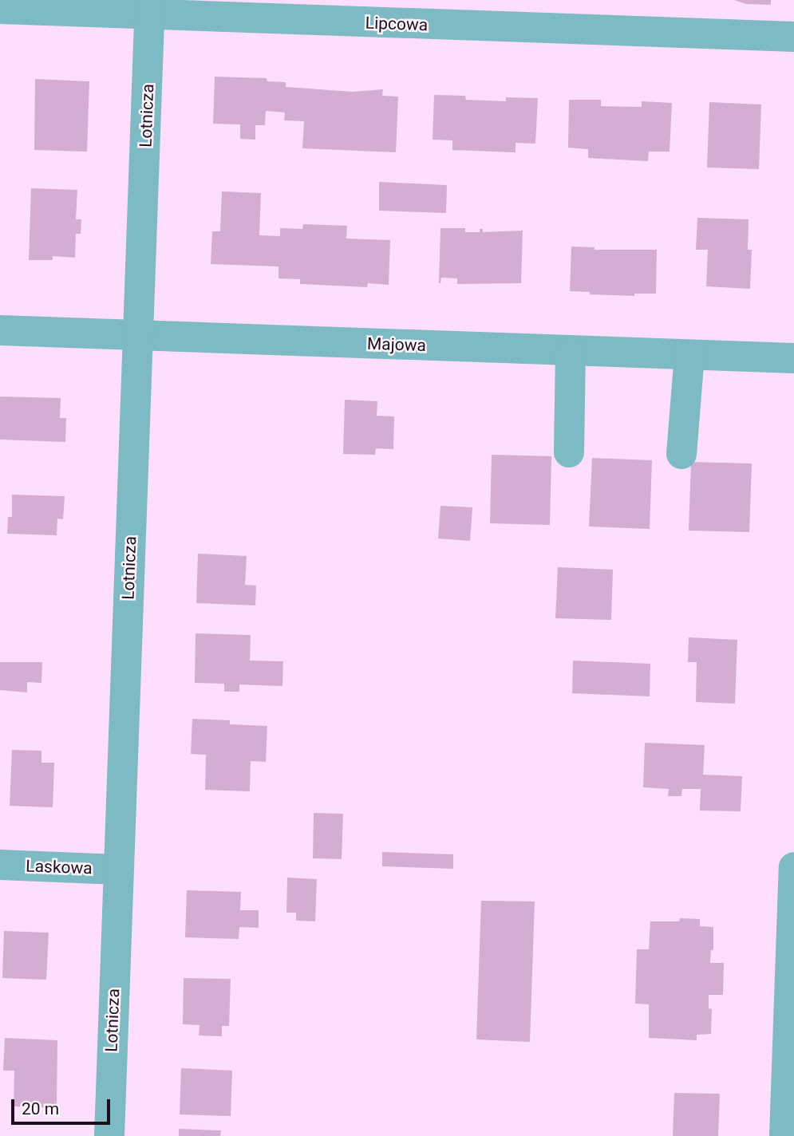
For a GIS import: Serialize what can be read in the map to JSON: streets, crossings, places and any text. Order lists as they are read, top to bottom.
{
  "streets": {
    "street": [
      "Lipcowa",
      "Lotnicza",
      "Majowa",
      "Laskowa"
    ]
  },
  "crossings": [
    ["Lipcowa", "Lotnicza"],
    ["Lotnicza", "Majowa"],
    ["Lotnicza", "Laskowa"]
  ],
  "scale_bar": "20 m"
}
